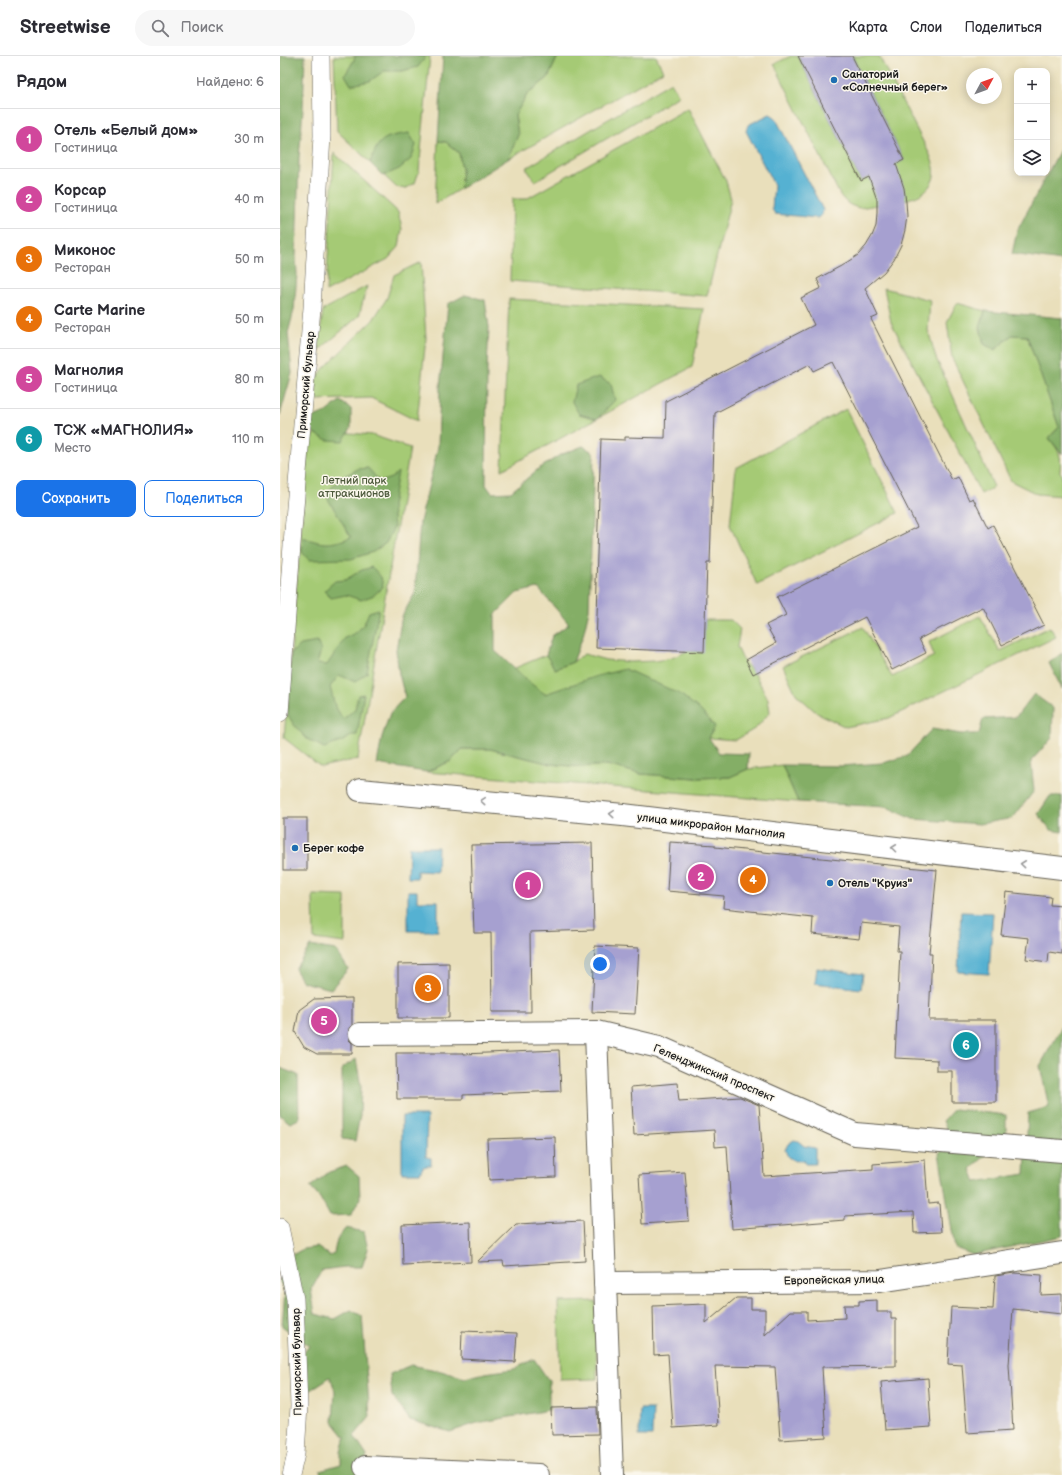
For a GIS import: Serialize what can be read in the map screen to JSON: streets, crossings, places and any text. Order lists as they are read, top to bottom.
{
  "streets": {
    "street": [
      "Приморский бульвар",
      "улица микрорайон Магнолия",
      "Геленджикский проспект",
      "Европейская улица"
    ]
  },
  "one_way": ["улица микрорайон Магнолия"],
  "parks": ["Летний парк аттракционов"],
  "places": ["Санаторий «Солнечный берег»", "Берег кофе", "Отель \"Круиз\""],
  "north": "top right",
  "page": {
    "header": "Streetwise",
    "search": "Поиск",
    "nav": ["Карта", "Слои", "Поделиться"],
    "heading": ["Рядом", "Найдено: 6"],
    "map_buttons": ["+", "−"],
    "list": [
      {
        "mark": "1",
        "name": "Отель «Белый дом»",
        "note": "Гостиница",
        "value": "30 m"
      },
      {
        "mark": "2",
        "name": "Корсар",
        "note": "Гостиница",
        "value": "40 m"
      },
      {
        "mark": "3",
        "name": "Миконос",
        "note": "Ресторан",
        "value": "50 m"
      },
      {
        "mark": "4",
        "name": "Carte Marine",
        "note": "Ресторан",
        "value": "50 m"
      },
      {
        "mark": "5",
        "name": "Магнолия",
        "note": "Гостиница",
        "value": "80 m"
      },
      {
        "mark": "6",
        "name": "ТСЖ «МАГНОЛИЯ»",
        "note": "Место",
        "value": "110 m"
      }
    ],
    "buttons": ["Сохранить", "Поделиться"],
    "pins": [
      "2",
      "4",
      "1",
      "3",
      "5",
      "6"
    ]
  }
}
